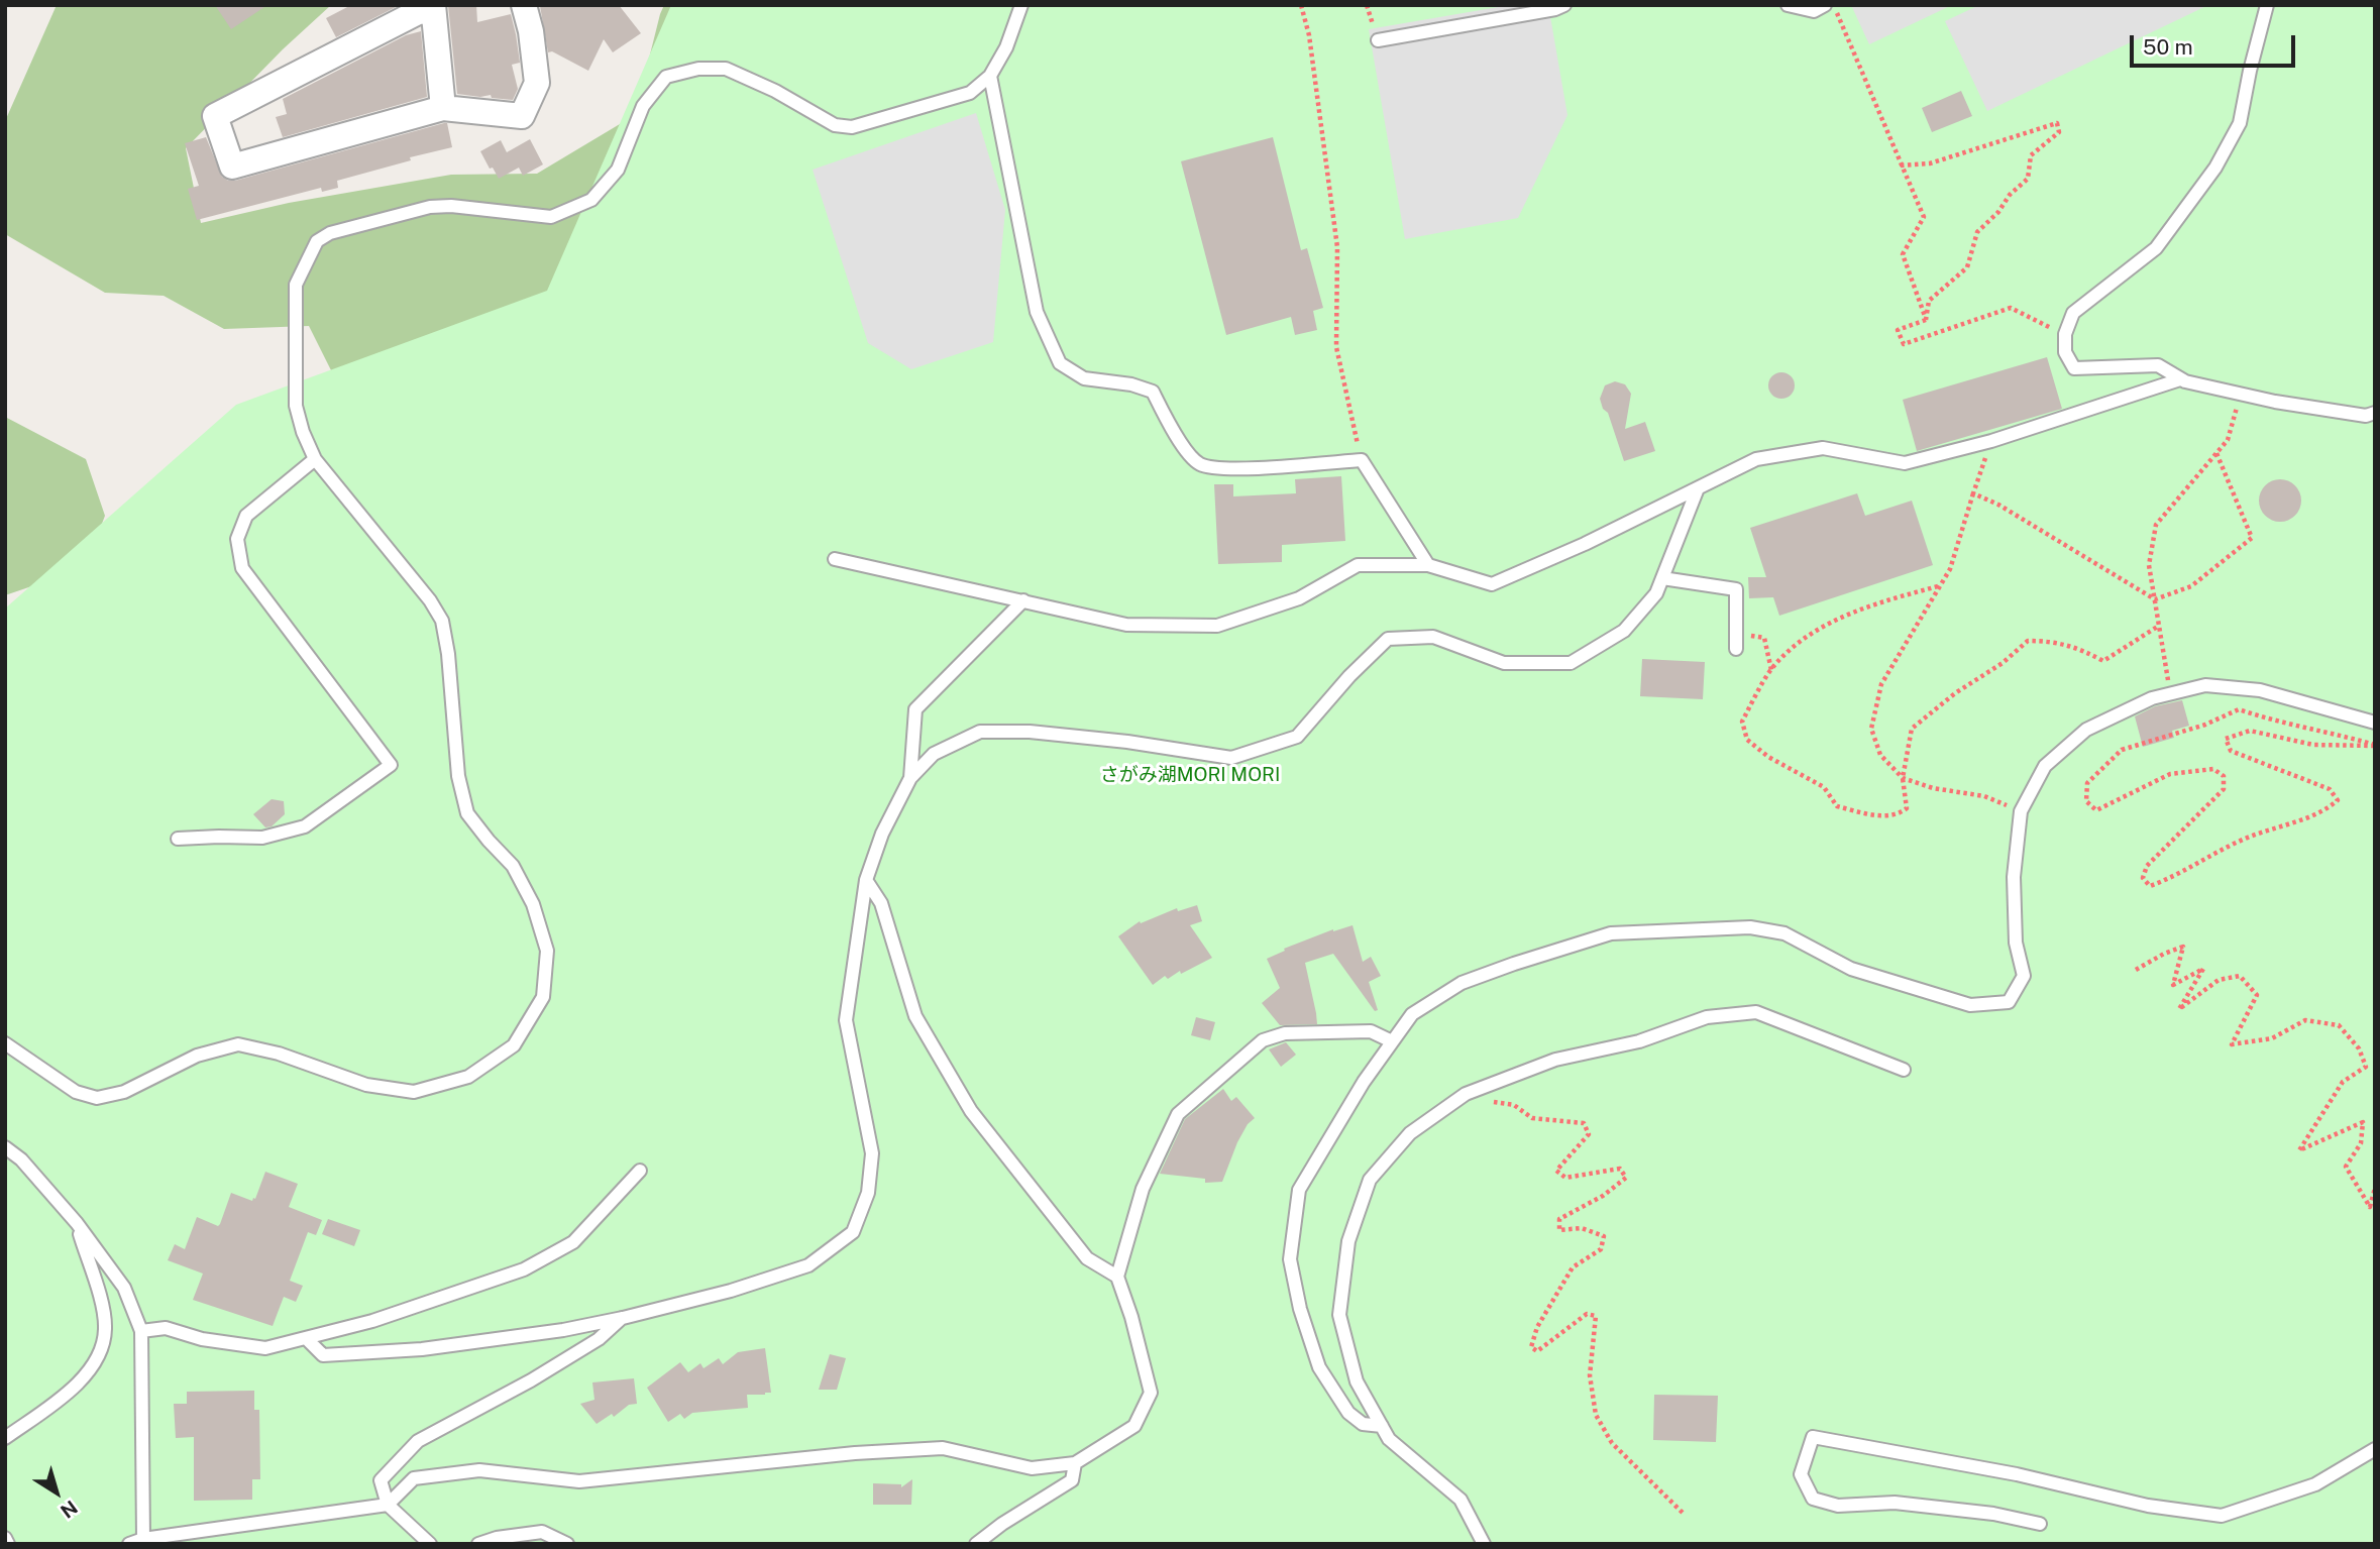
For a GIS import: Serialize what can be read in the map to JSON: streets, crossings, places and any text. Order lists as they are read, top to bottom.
{
  "parks": ["さがみ湖MORI MORI"],
  "scale_bar": "50 m",
  "north": "bottom right"
}
